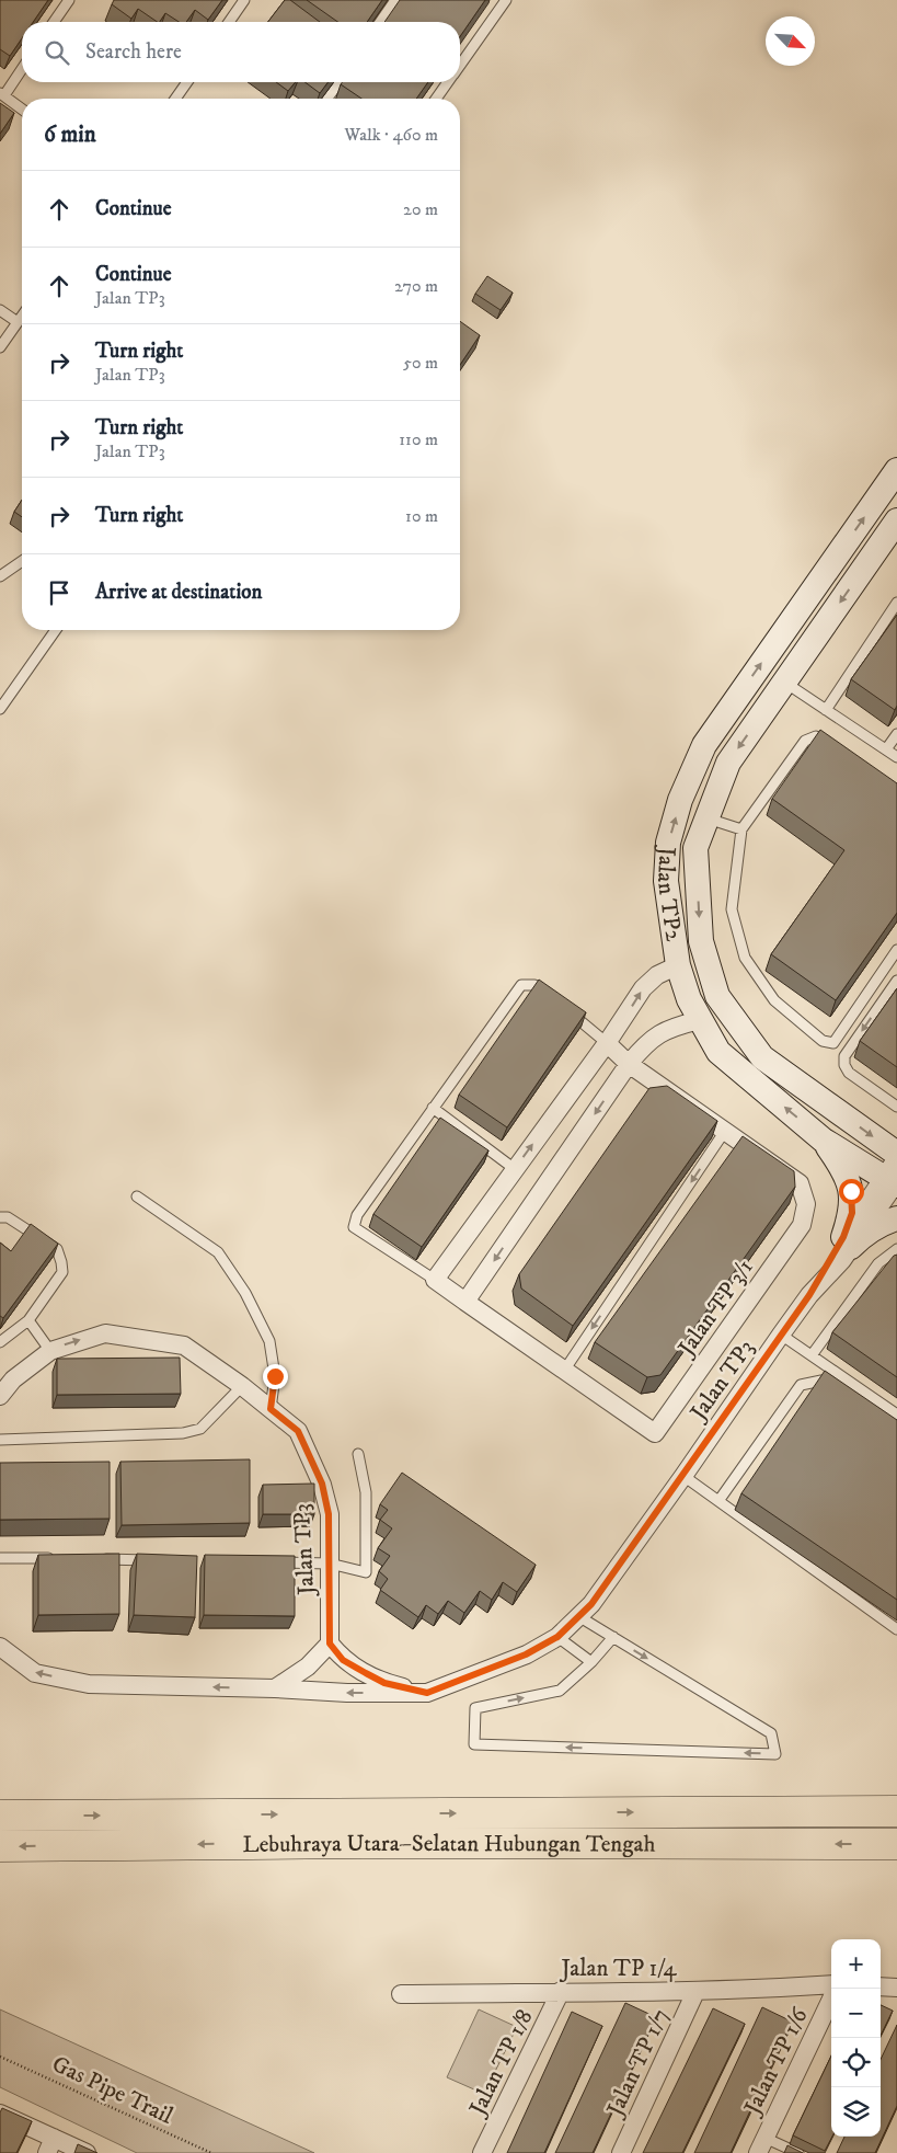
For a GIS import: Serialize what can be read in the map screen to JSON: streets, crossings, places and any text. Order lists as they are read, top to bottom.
{
  "streets": {
    "highway": ["Lebuhraya Utara–Selatan Hubungan Tengah"],
    "street": [
      "Jalan TP2",
      "Jalan TP 3/1",
      "Jalan TP3",
      "Jalan TP 1/4",
      "Jalan TP 1/6",
      "Jalan TP 1/8",
      "Jalan TP 1/7"
    ],
    "path": ["Gas Pipe Trail"]
  },
  "crossings": [
    ["Jalan TP2", "Jalan TP3"],
    ["Jalan TP 1/4", "Jalan TP 1/8"],
    ["Jalan TP 1/4", "Jalan TP 1/7"]
  ],
  "north": "bottom right",
  "page": {
    "search": "Search here",
    "heading": ["6 min", "Walk · 460 m"],
    "list": [
      ["Continue", "20 m"],
      ["Continue", "Jalan TP3", "270 m"],
      ["Turn right", "Jalan TP3", "50 m"],
      ["Turn right", "Jalan TP3", "110 m"],
      ["Turn right", "10 m"],
      "Arrive at destination"
    ],
    "map_buttons": ["+", "−"]
  }
}
